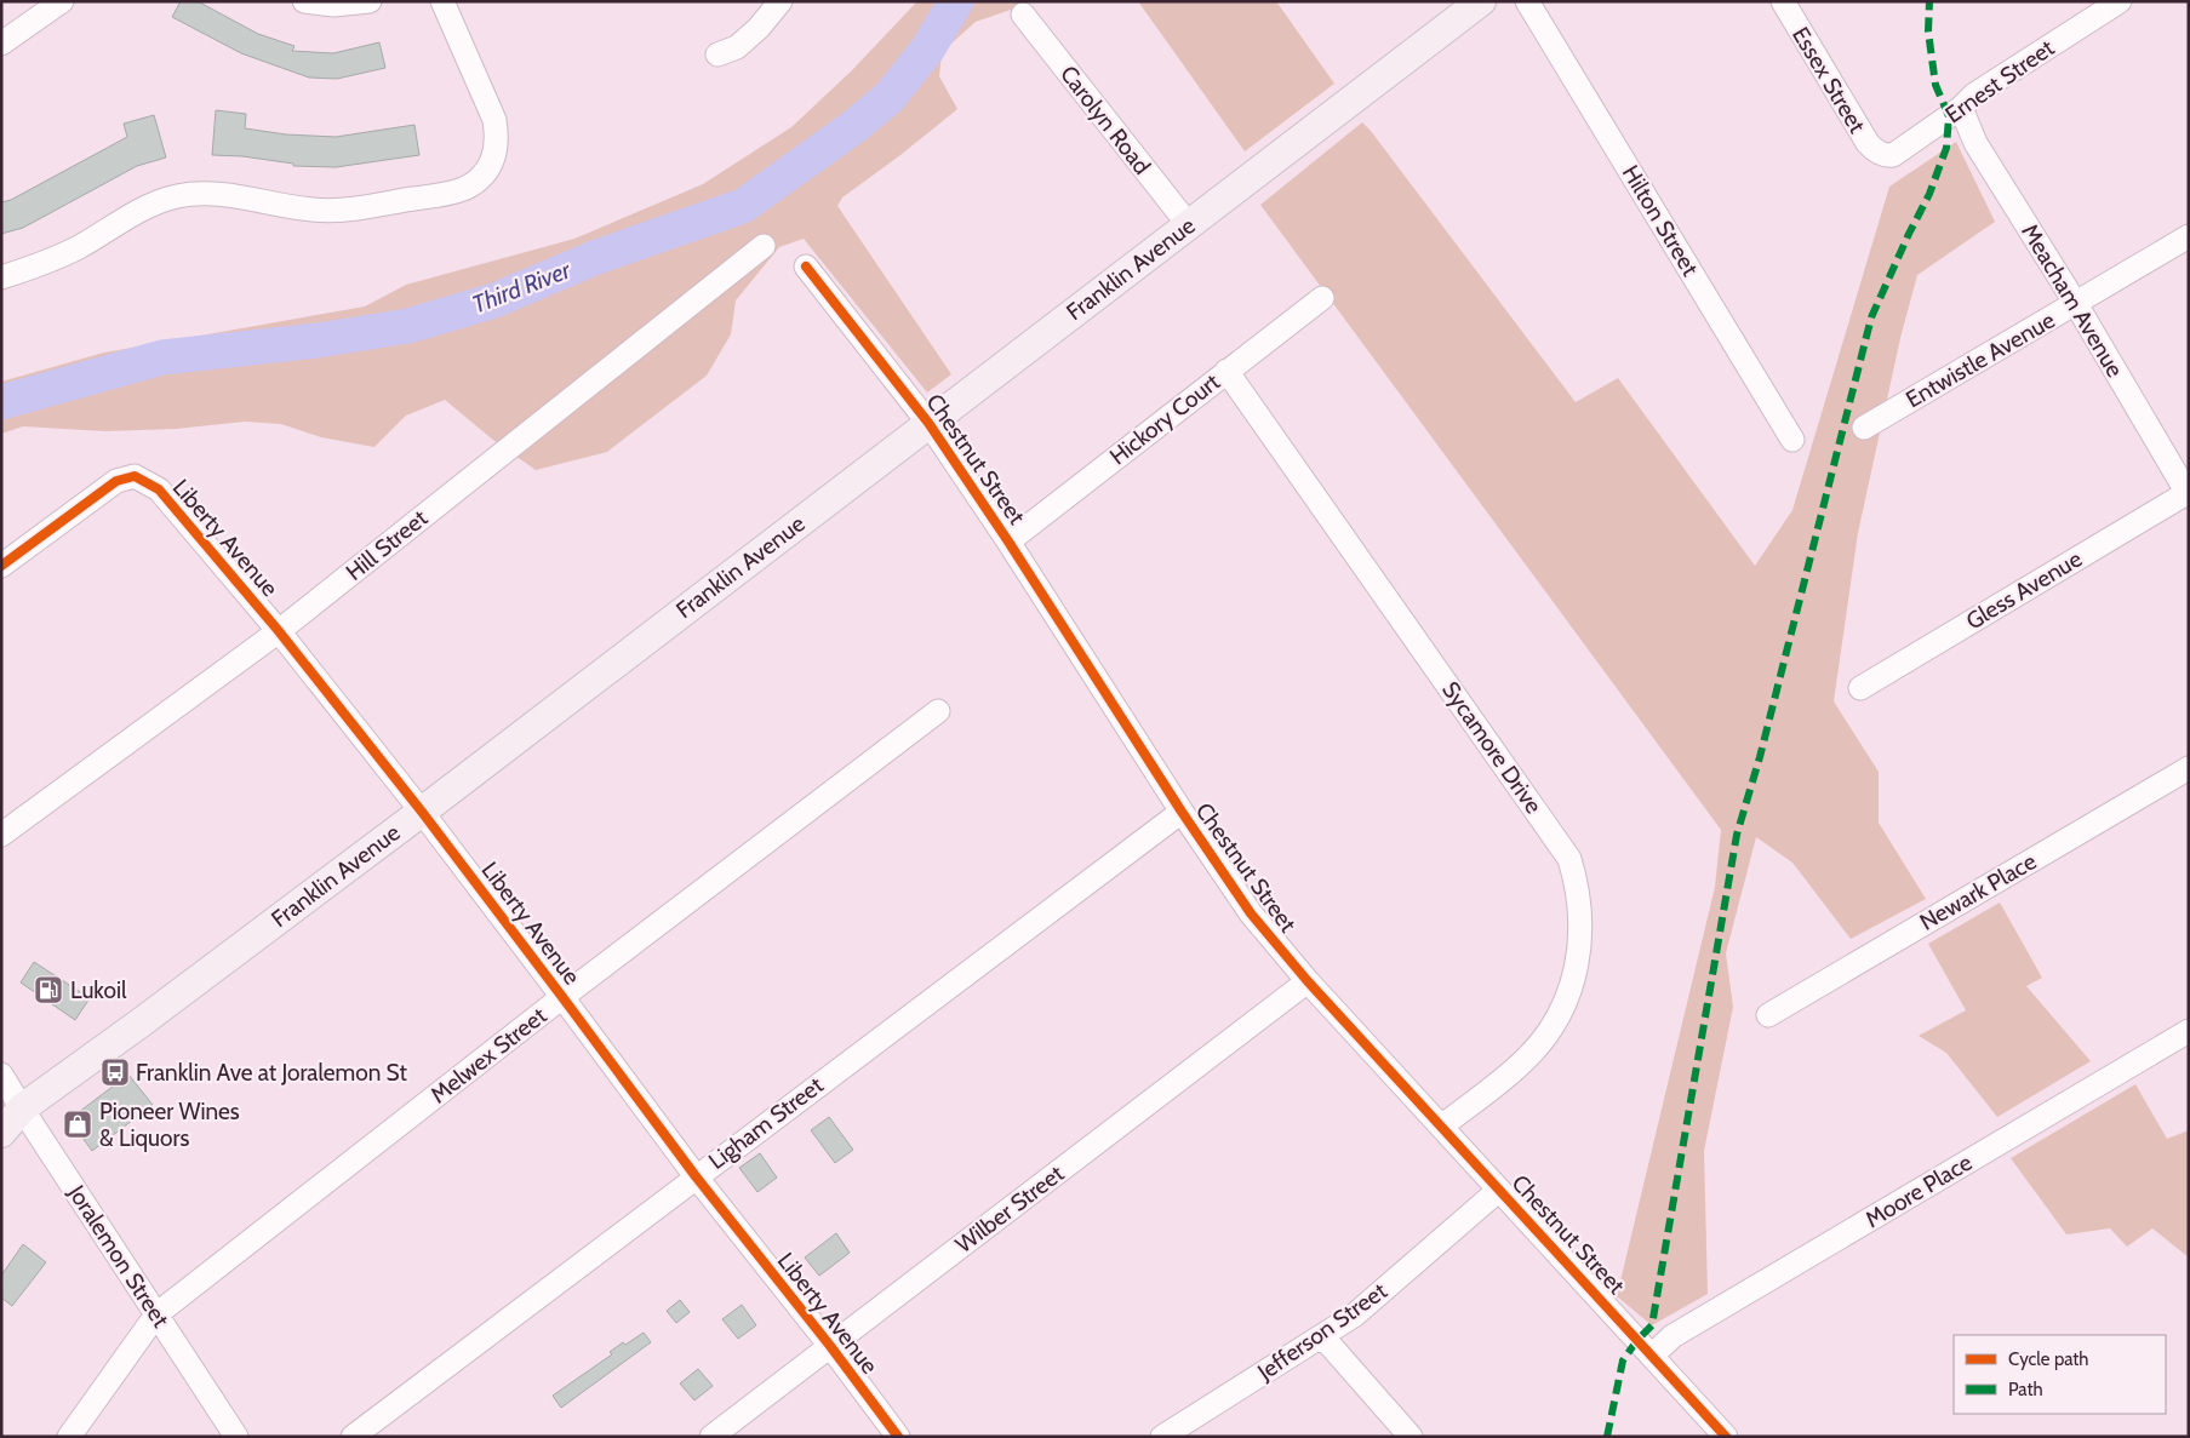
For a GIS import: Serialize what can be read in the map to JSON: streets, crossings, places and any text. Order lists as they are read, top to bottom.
{
  "streets": {
    "main road": ["Franklin Avenue"],
    "street": [
      "Essex Street",
      "Ernest Street",
      "Carolyn Road",
      "Hilton Street",
      "Meacham Avenue",
      "Entwistle Avenue",
      "Hickory Court",
      "Chestnut Street",
      "Liberty Avenue",
      "Hill Street",
      "Gless Avenue",
      "Sycamore Drive",
      "Newark Place",
      "Melwex Street",
      "Ligham Street",
      "Moore Place",
      "Wilber Street",
      "Joralemon Street",
      "Jefferson Street"
    ]
  },
  "crossings": [
    ["Essex Street", "Ernest Street"],
    ["Ernest Street", "Meacham Avenue"],
    ["Carolyn Road", "Franklin Avenue"],
    ["Franklin Avenue", "Chestnut Street"],
    ["Franklin Avenue", "Liberty Avenue"],
    ["Franklin Avenue", "Joralemon Street"],
    ["Meacham Avenue", "Entwistle Avenue"],
    ["Meacham Avenue", "Gless Avenue"],
    ["Hickory Court", "Chestnut Street"],
    ["Hickory Court", "Sycamore Drive"],
    ["Chestnut Street", "Sycamore Drive"],
    ["Chestnut Street", "Ligham Street"],
    ["Chestnut Street", "Moore Place"],
    ["Chestnut Street", "Wilber Street"],
    ["Chestnut Street", "Jefferson Street"],
    ["Liberty Avenue", "Hill Street"],
    ["Liberty Avenue", "Melwex Street"],
    ["Liberty Avenue", "Ligham Street"],
    ["Liberty Avenue", "Wilber Street"],
    ["Melwex Street", "Joralemon Street"]
  ],
  "water": ["Third River"],
  "places": {
    "fuel station": ["Lukoil"],
    "bus stop": ["Franklin Ave at Joralemon St"],
    "shop": ["Pioneer Wines & Liquors"]
  },
  "legend": ["Cycle path", "Path"]
}
